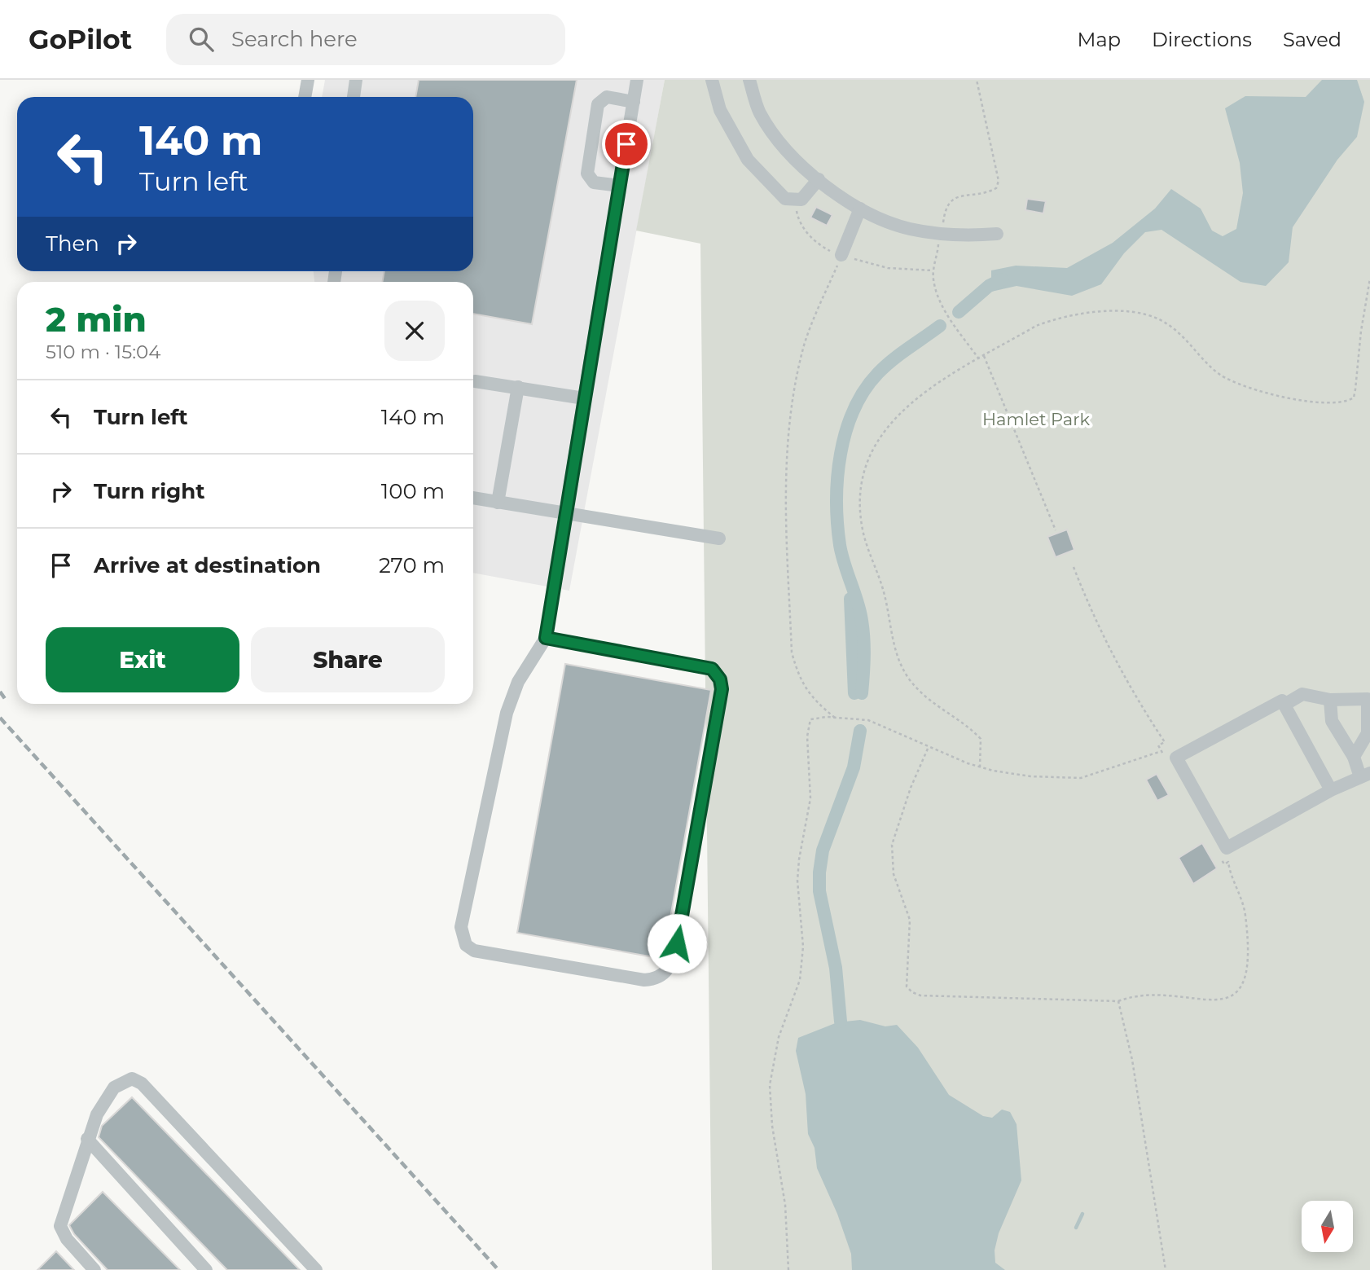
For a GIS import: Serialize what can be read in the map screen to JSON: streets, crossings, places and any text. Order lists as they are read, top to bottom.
{
  "parks": ["Hamlet Park"],
  "north": "bottom",
  "page": {
    "header": "GoPilot",
    "search": "Search here",
    "nav": ["Map", "Directions", "Saved"],
    "turn": ["140 m", "Turn left"],
    "then": "Then",
    "heading": ["2 min", "510 m · 15:04"],
    "list": [
      {
        "name": "Turn left",
        "value": "140 m"
      },
      {
        "name": "Turn right",
        "value": "100 m"
      },
      {
        "name": "Arrive at destination",
        "value": "270 m"
      }
    ],
    "buttons": ["Exit", "Share"]
  }
}
